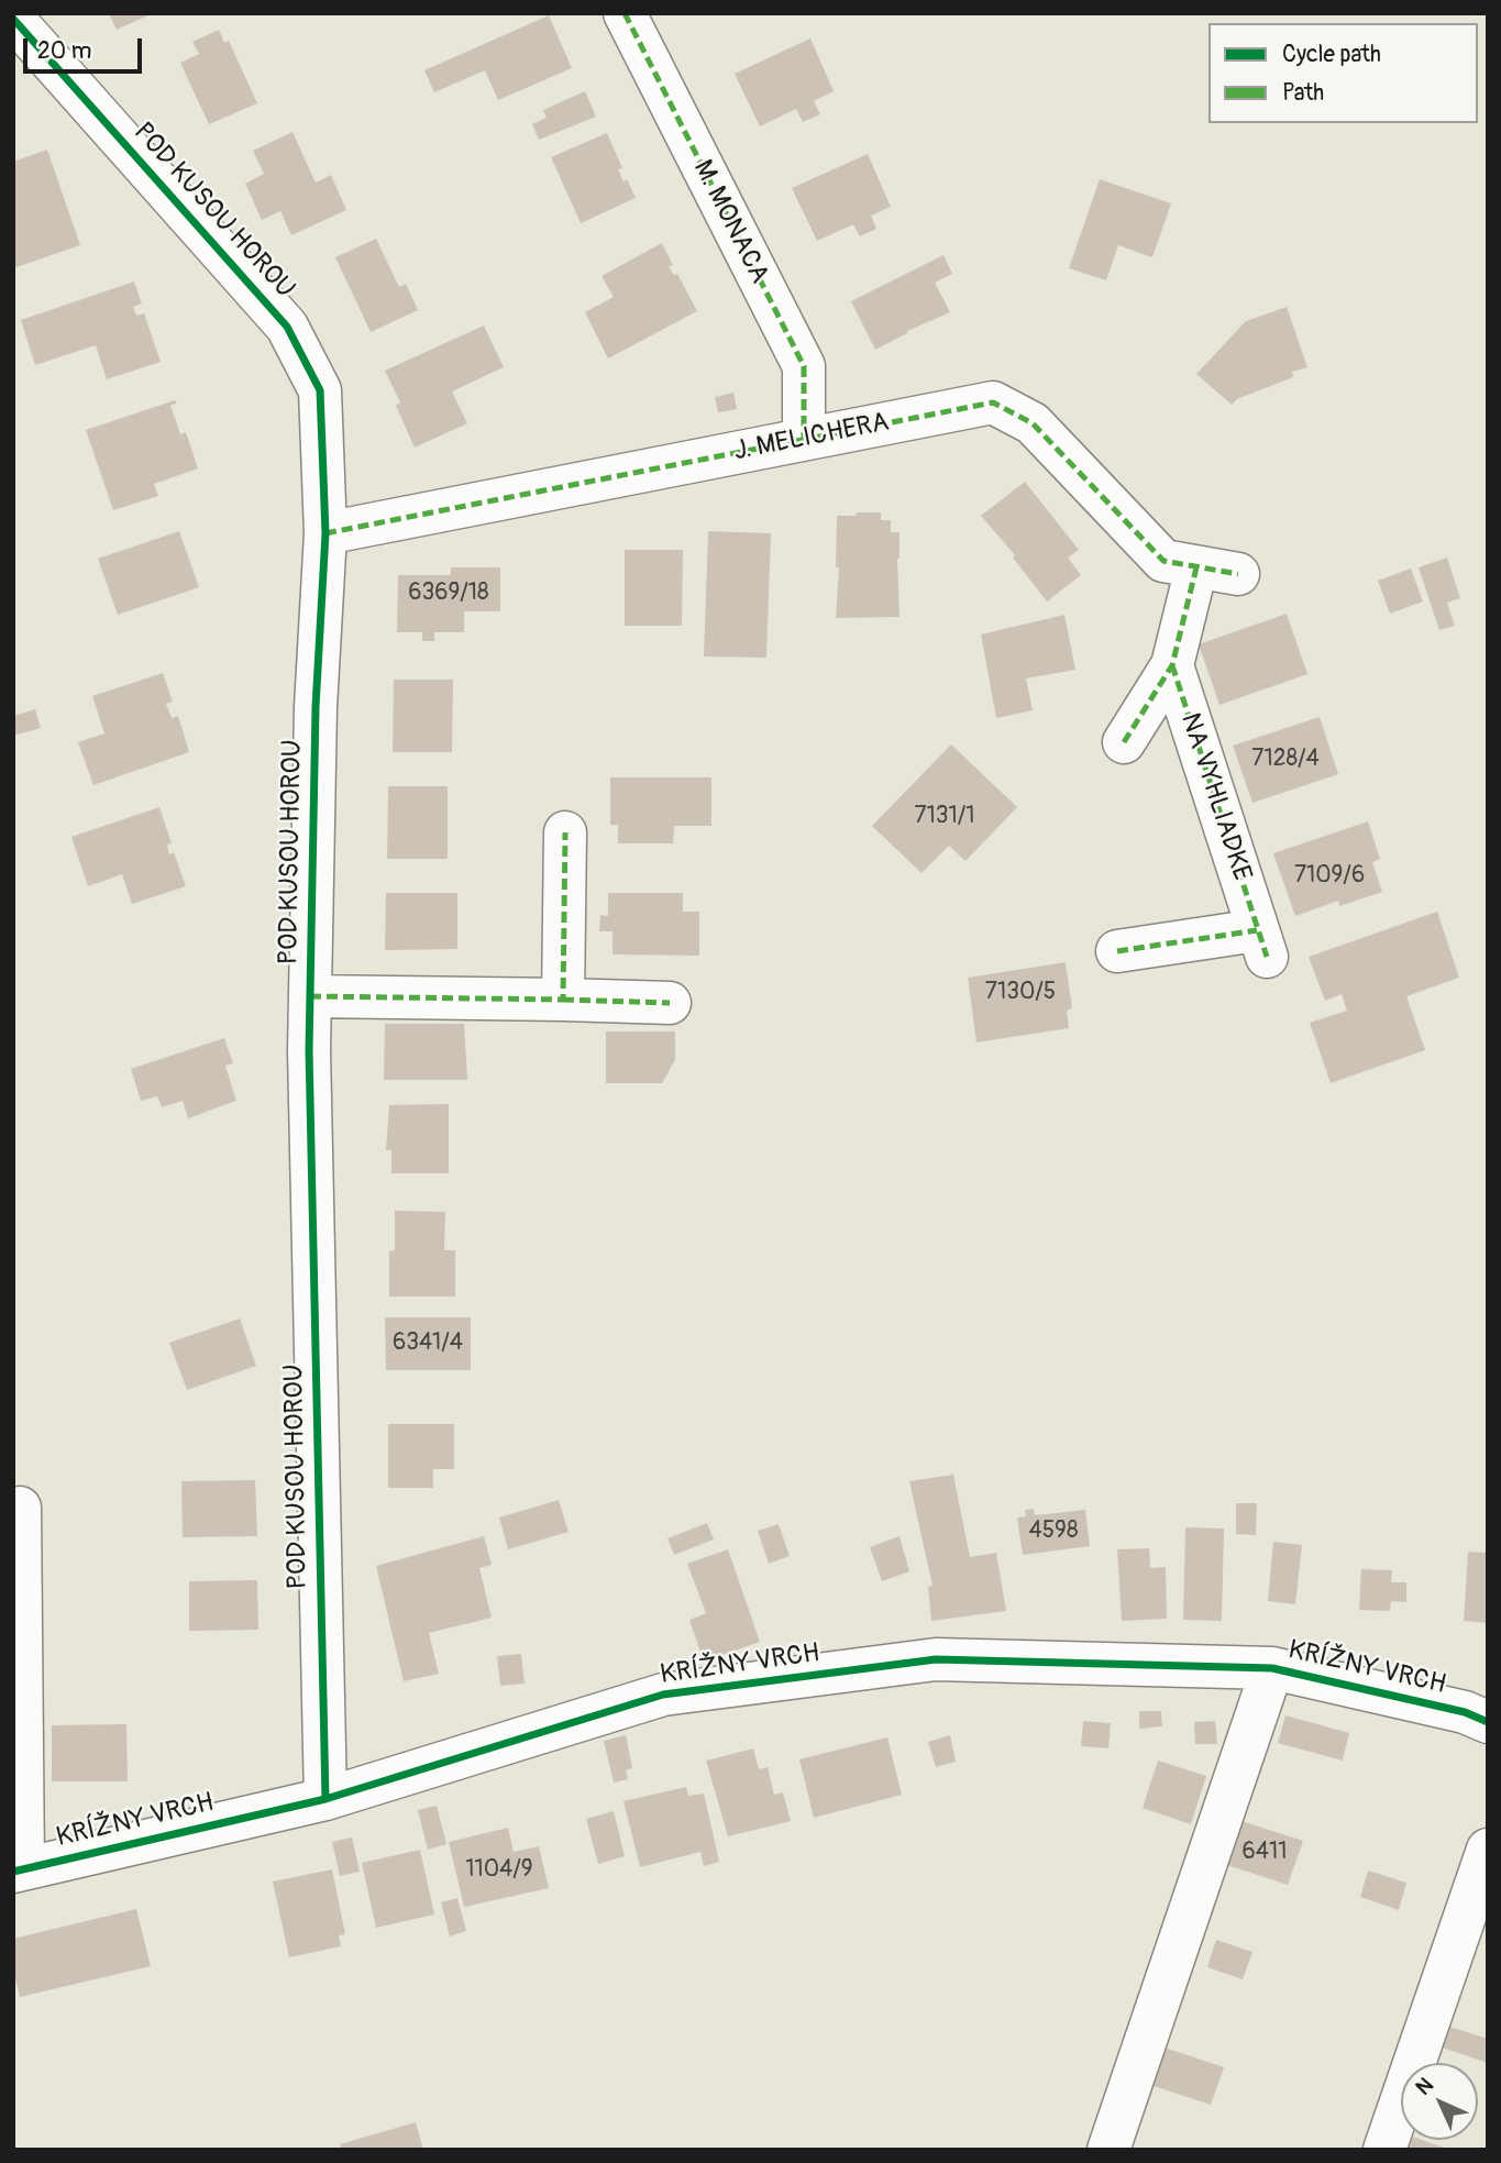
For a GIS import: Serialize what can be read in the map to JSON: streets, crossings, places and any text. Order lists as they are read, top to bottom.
{
  "streets": {
    "street": [
      "POD KUSOU HOROU",
      "M. MONACA",
      "J. MELICHERA",
      "NA VYHLIADKE",
      "KRÍŽNY VRCH"
    ]
  },
  "crossings": [
    ["POD KUSOU HOROU", "J. MELICHERA"],
    ["POD KUSOU HOROU", "KRÍŽNY VRCH"],
    ["M. MONACA", "J. MELICHERA"],
    ["J. MELICHERA", "NA VYHLIADKE"]
  ],
  "house_numbers": [
    "6369/18",
    "7128/4",
    "7131/1",
    "7109/6",
    "7130/5",
    "6341/4",
    "4598",
    "6411",
    "1104/9"
  ],
  "legend": ["Cycle path", "Path"],
  "scale_bar": "20 m",
  "north": "top left"
}
